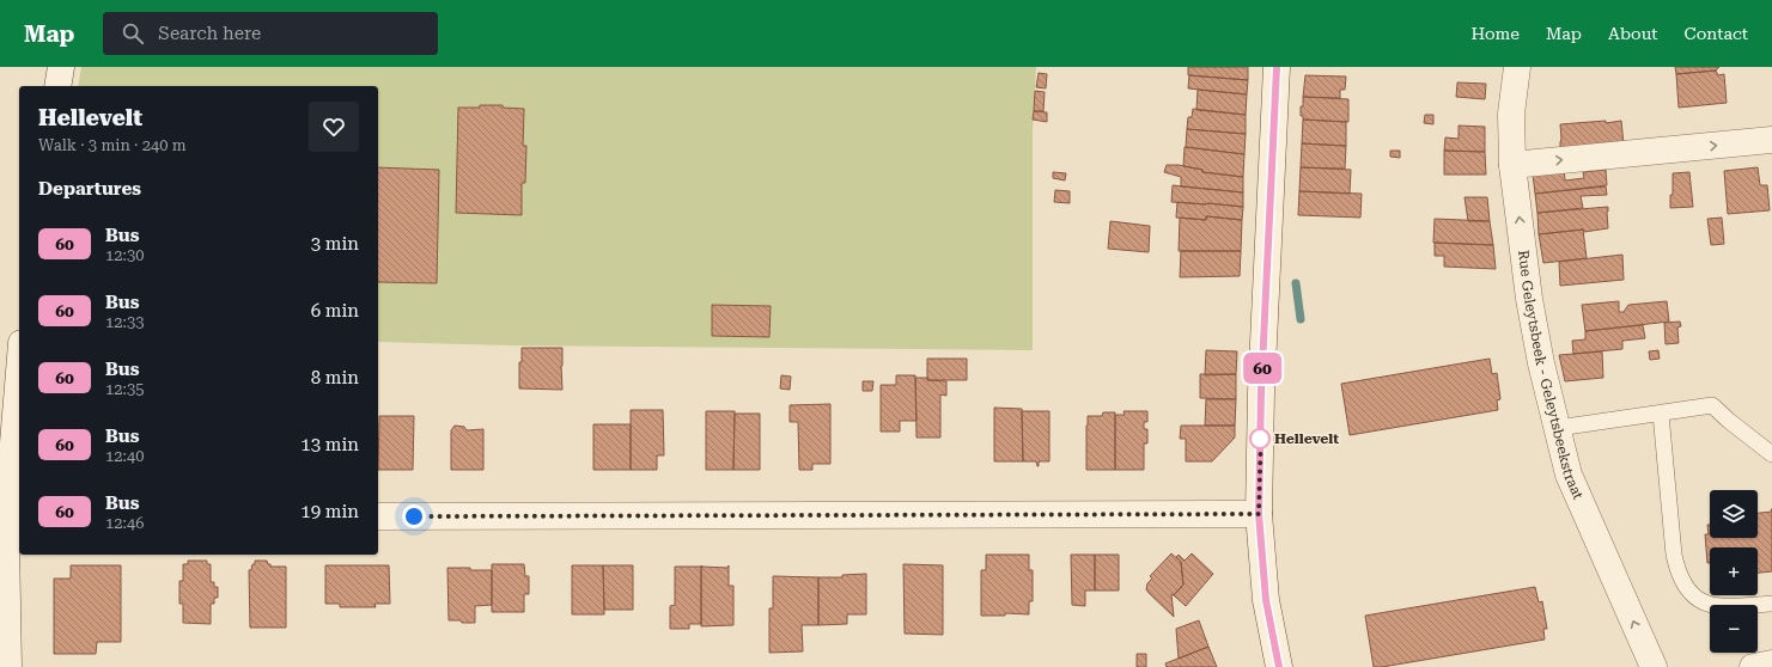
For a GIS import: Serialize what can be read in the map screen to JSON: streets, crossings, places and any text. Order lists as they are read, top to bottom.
{
  "streets": {
    "street": ["Rue Geleytsbeek - Geleytsbeekstraat"]
  },
  "one_way": ["Rue Geleytsbeek - Geleytsbeekstraat"],
  "places": ["Hellevelt"],
  "lines": ["bus line 60"],
  "page": {
    "header": "Map",
    "search": "Search here",
    "nav": [
      "Home",
      "Map",
      "About",
      "Contact"
    ],
    "on_map": "60",
    "heading": [
      ["Hellevelt", "Walk · 3 min · 240 m"],
      "Departures"
    ],
    "list": [
      {
        "mark": "60",
        "name": "Bus",
        "note": "12:30",
        "value": "3 min"
      },
      {
        "mark": "60",
        "name": "Bus",
        "note": "12:33",
        "value": "6 min"
      },
      {
        "mark": "60",
        "name": "Bus",
        "note": "12:35",
        "value": "8 min"
      },
      {
        "mark": "60",
        "name": "Bus",
        "note": "12:40",
        "value": "13 min"
      },
      {
        "mark": "60",
        "name": "Bus",
        "note": "12:46",
        "value": "19 min"
      }
    ],
    "map_buttons": ["+", "−"]
  }
}
